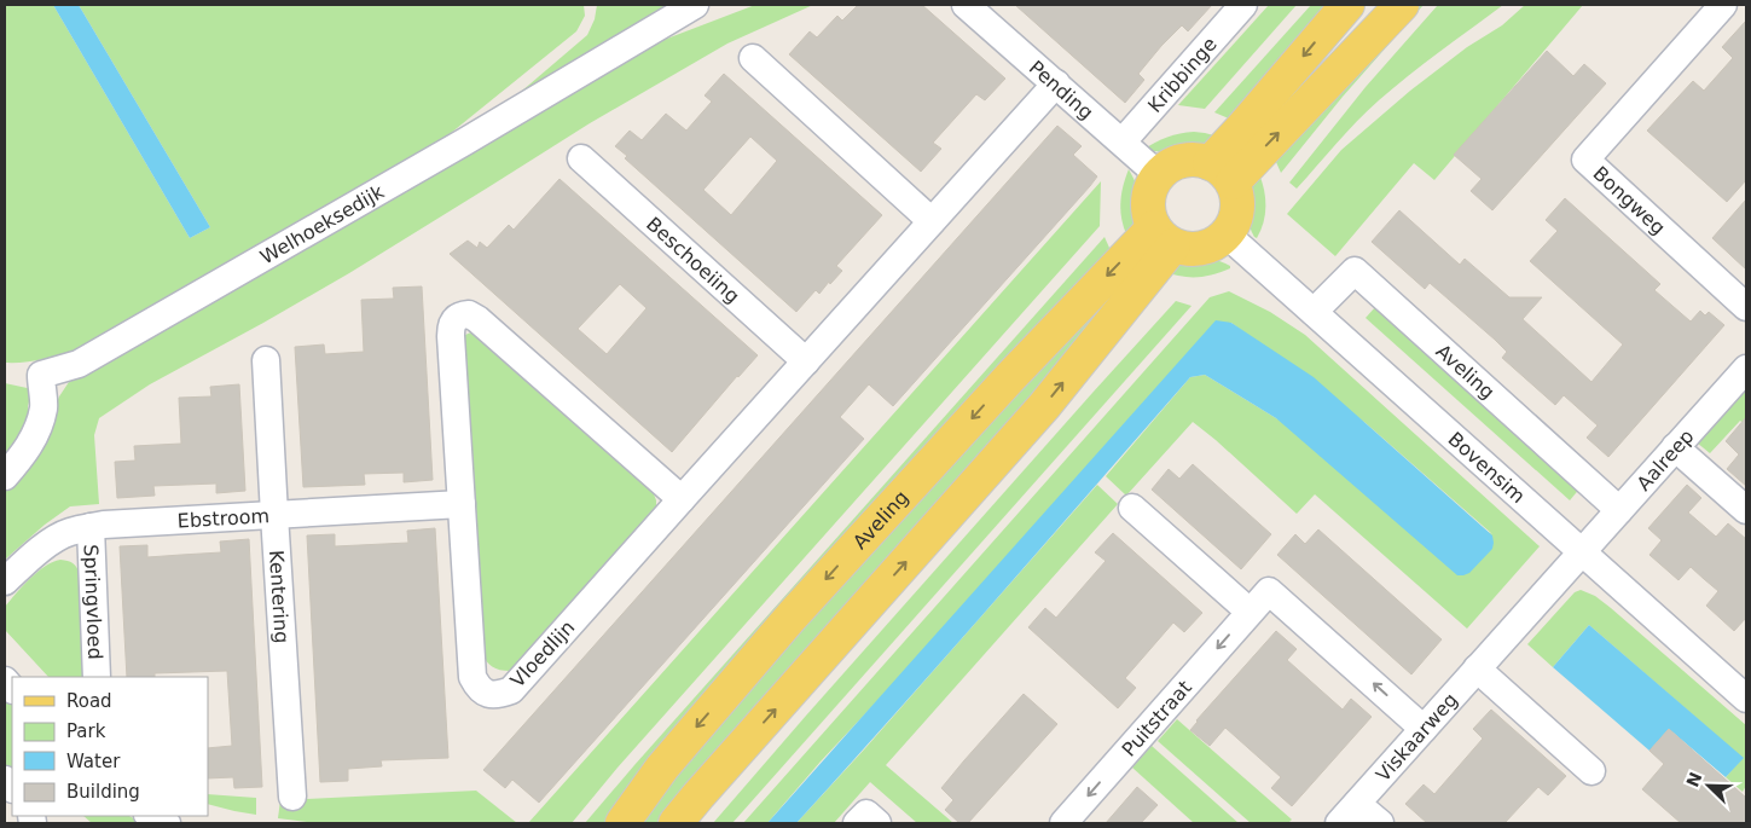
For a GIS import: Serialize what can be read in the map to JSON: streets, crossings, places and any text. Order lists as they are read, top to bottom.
{
  "streets": {
    "main road": ["Aveling"],
    "street": [
      "Kribbinge",
      "Pending",
      "Bongweg",
      "Welhoeksedijk",
      "Beschoeiing",
      "Aalreep",
      "Bovensim",
      "Ebstroom",
      "Kentering",
      "Springvloed",
      "Vloedlijn",
      "Puitstraat",
      "Viskaarweg"
    ]
  },
  "crossings": [
    ["Kribbinge", "Pending"],
    ["Pending", "Aveling"],
    ["Pending", "Bovensim"],
    ["Aveling", "Aalreep"],
    ["Aveling", "Bovensim"],
    ["Aalreep", "Bovensim"],
    ["Aalreep", "Viskaarweg"],
    ["Bovensim", "Viskaarweg"],
    ["Ebstroom", "Kentering"],
    ["Ebstroom", "Springvloed"],
    ["Ebstroom", "Vloedlijn"],
    ["Puitstraat", "Viskaarweg"]
  ],
  "legend": [
    "Road",
    "Park",
    "Water",
    "Building"
  ],
  "north": "top left"
}
